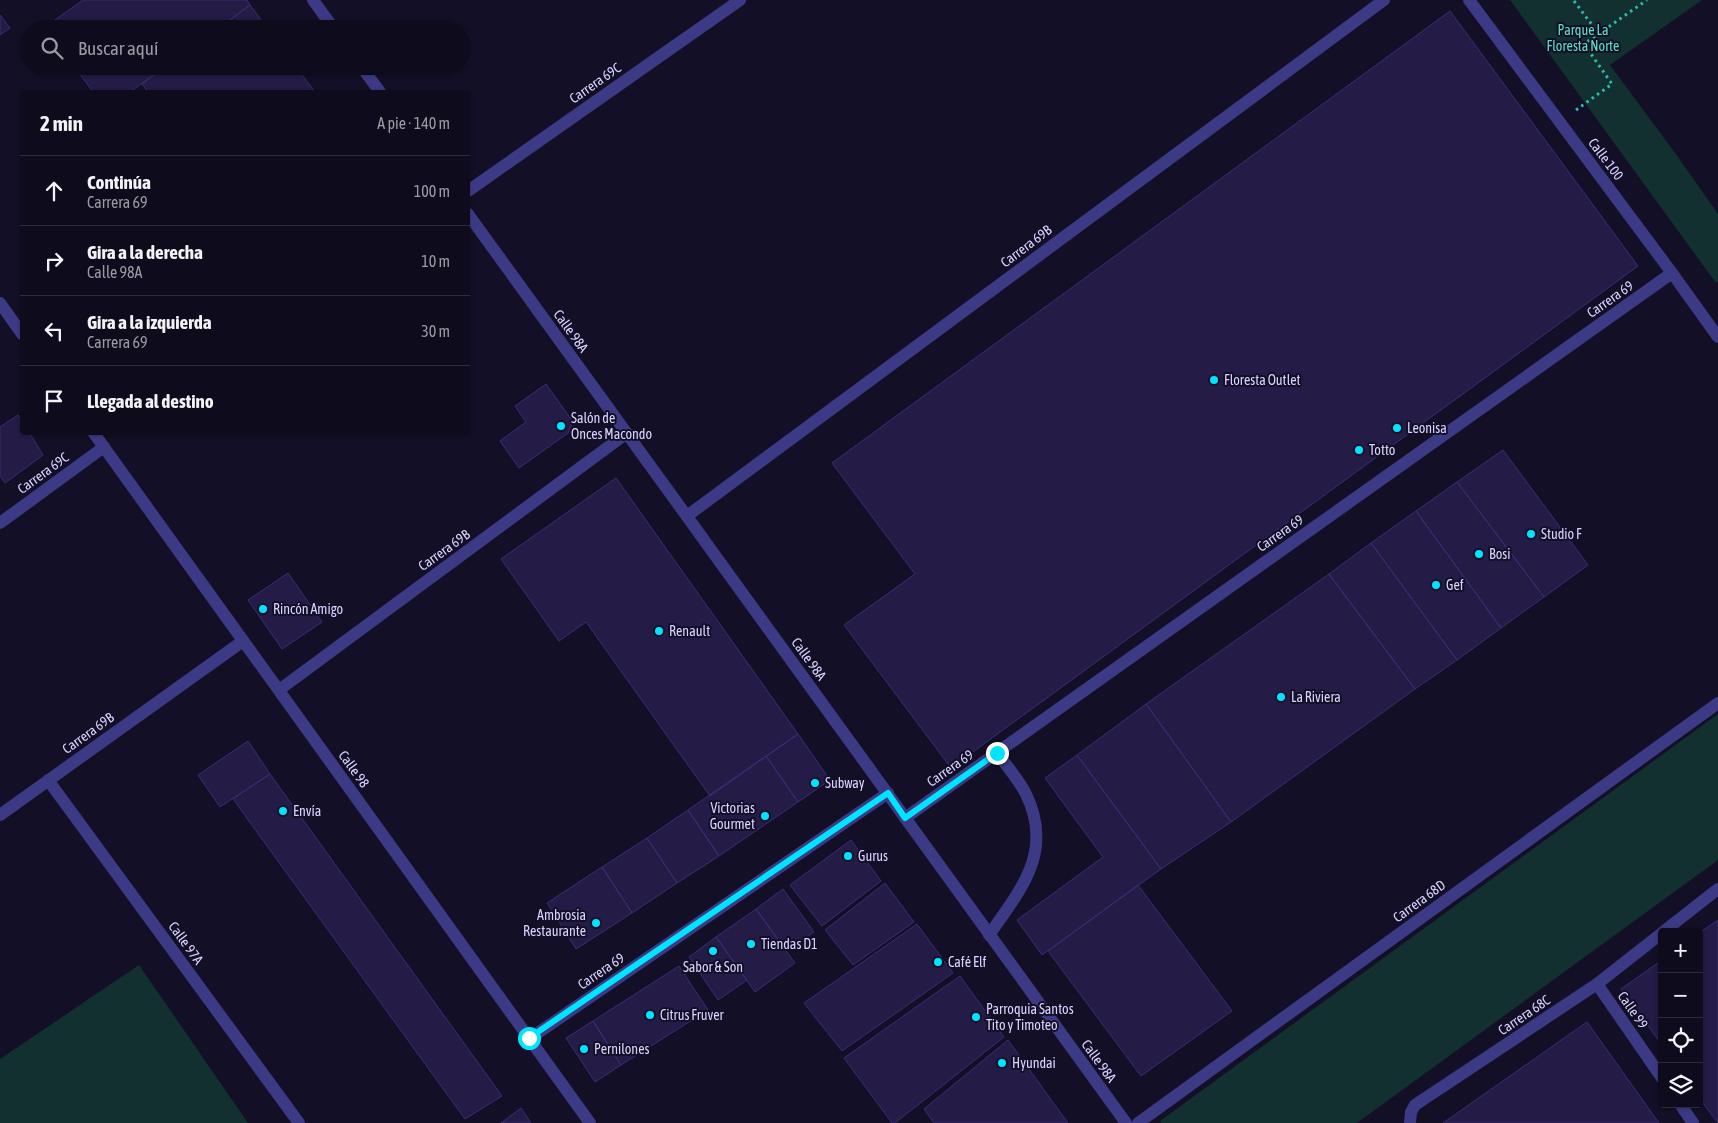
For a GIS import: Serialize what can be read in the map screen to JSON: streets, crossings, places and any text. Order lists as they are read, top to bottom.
{
  "streets": {
    "street": [
      "Carrera 69C",
      "Calle 100",
      "Carrera 69B",
      "Carrera 69",
      "Calle 98A",
      "Calle 98",
      "Carrera 68D",
      "Calle 97A",
      "Calle 99",
      "Carrera 68C"
    ]
  },
  "crossings": [
    ["Carrera 69C", "Calle 98"],
    ["Calle 100", "Carrera 69"],
    ["Carrera 69B", "Calle 98A"],
    ["Carrera 69B", "Calle 98"],
    ["Carrera 69B", "Calle 97A"],
    ["Carrera 69", "Calle 98A"],
    ["Carrera 69", "Calle 98"],
    ["Calle 99", "Carrera 68C"]
  ],
  "parks": ["Parque La Floresta Norte"],
  "places": [
    "Floresta Outlet",
    "Salón de Onces Macondo",
    "Leonisa",
    "Totto",
    "Studio F",
    "Bosi",
    "Gef",
    "Rincón Amigo",
    "Renault",
    "La Riviera",
    "Subway",
    "Envía",
    "Victorias Gourmet",
    "Gurus",
    "Ambrosia Restaurante",
    "Tiendas D1",
    "Sabor & Son",
    "Café Elf",
    "Citrus Fruver",
    "Parroquia Santos Tito y Timoteo",
    "Pernilones",
    "Hyundai"
  ],
  "page": {
    "search": "Buscar aquí",
    "heading": ["2 min", "A pie · 140 m"],
    "list": [
      ["Continúa", "Carrera 69", "100 m"],
      ["Gira a la derecha", "Calle 98A", "10 m"],
      ["Gira a la izquierda", "Carrera 69", "30 m"],
      "Llegada al destino"
    ],
    "map_buttons": ["+", "−"]
  }
}
